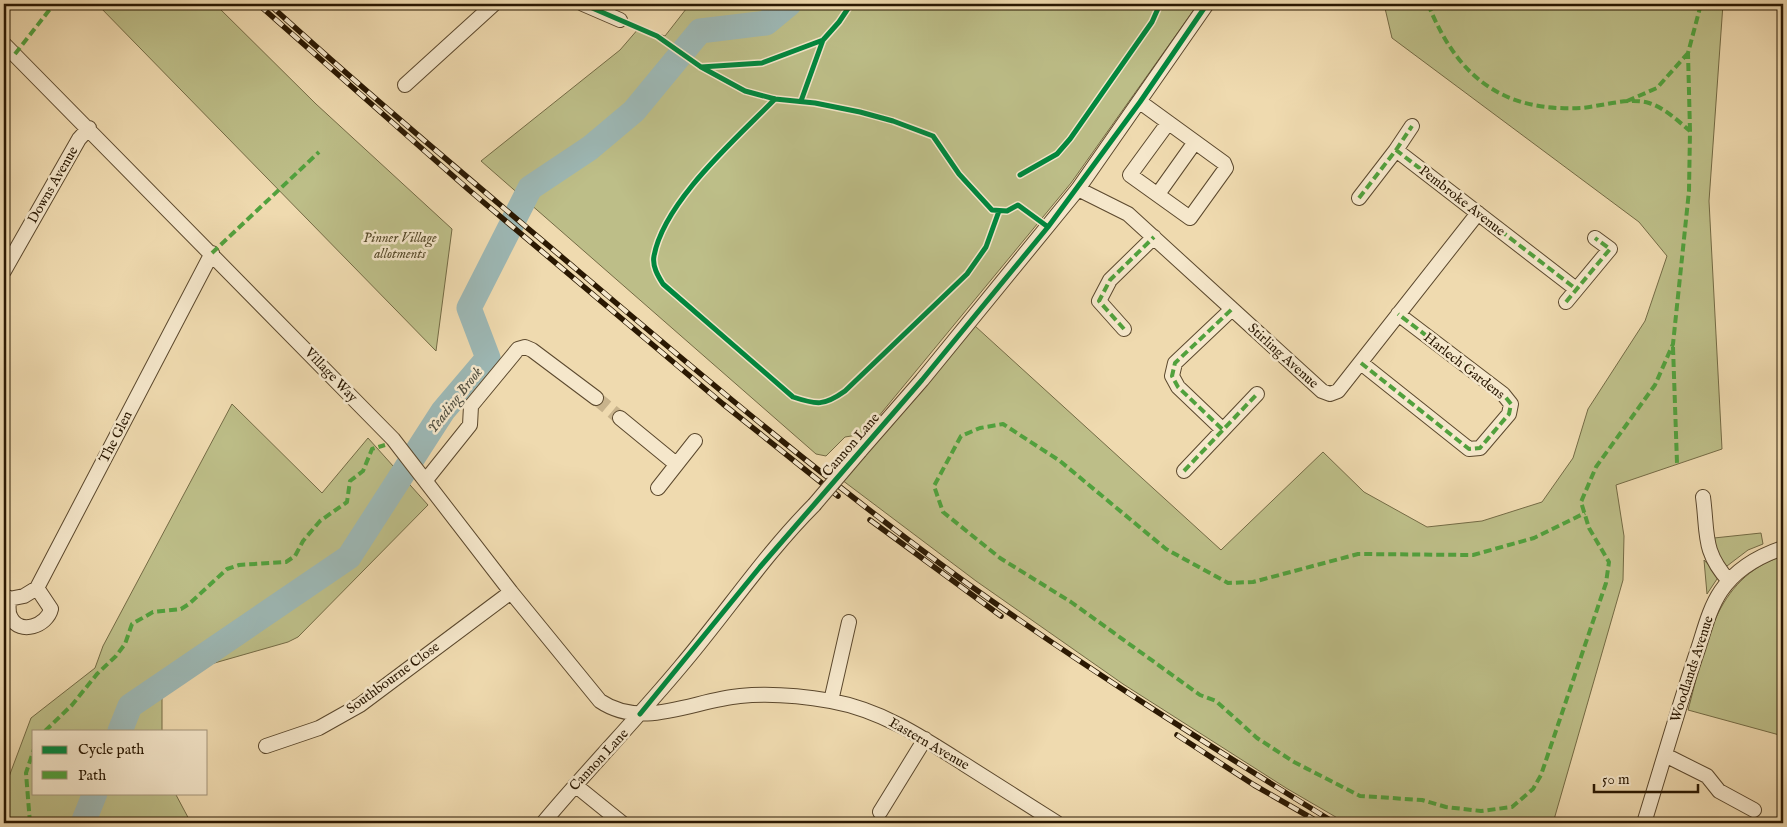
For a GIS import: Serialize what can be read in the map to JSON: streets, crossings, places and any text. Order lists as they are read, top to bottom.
{
  "streets": {
    "street": [
      "Downs Avenue",
      "Pembroke Avenue",
      "Stirling Avenue",
      "Harlech Gardens",
      "Village Way",
      "The Glen",
      "Cannon Lane",
      "Woodlands Avenue",
      "Southbourne Close",
      "Eastern Avenue"
    ]
  },
  "crossings": [
    ["Downs Avenue", "Village Way"],
    ["Pembroke Avenue", "Stirling Avenue"],
    ["Stirling Avenue", "Harlech Gardens"],
    ["Stirling Avenue", "Cannon Lane"],
    ["Village Way", "The Glen"],
    ["Village Way", "Cannon Lane"],
    ["Village Way", "Southbourne Close"],
    ["Village Way", "Eastern Avenue"],
    ["Cannon Lane", "Eastern Avenue"]
  ],
  "water": ["Yeading Brook"],
  "parks": ["Pinner Village allotments"],
  "legend": ["Cycle path", "Path"],
  "scale_bar": "50 m"
}
